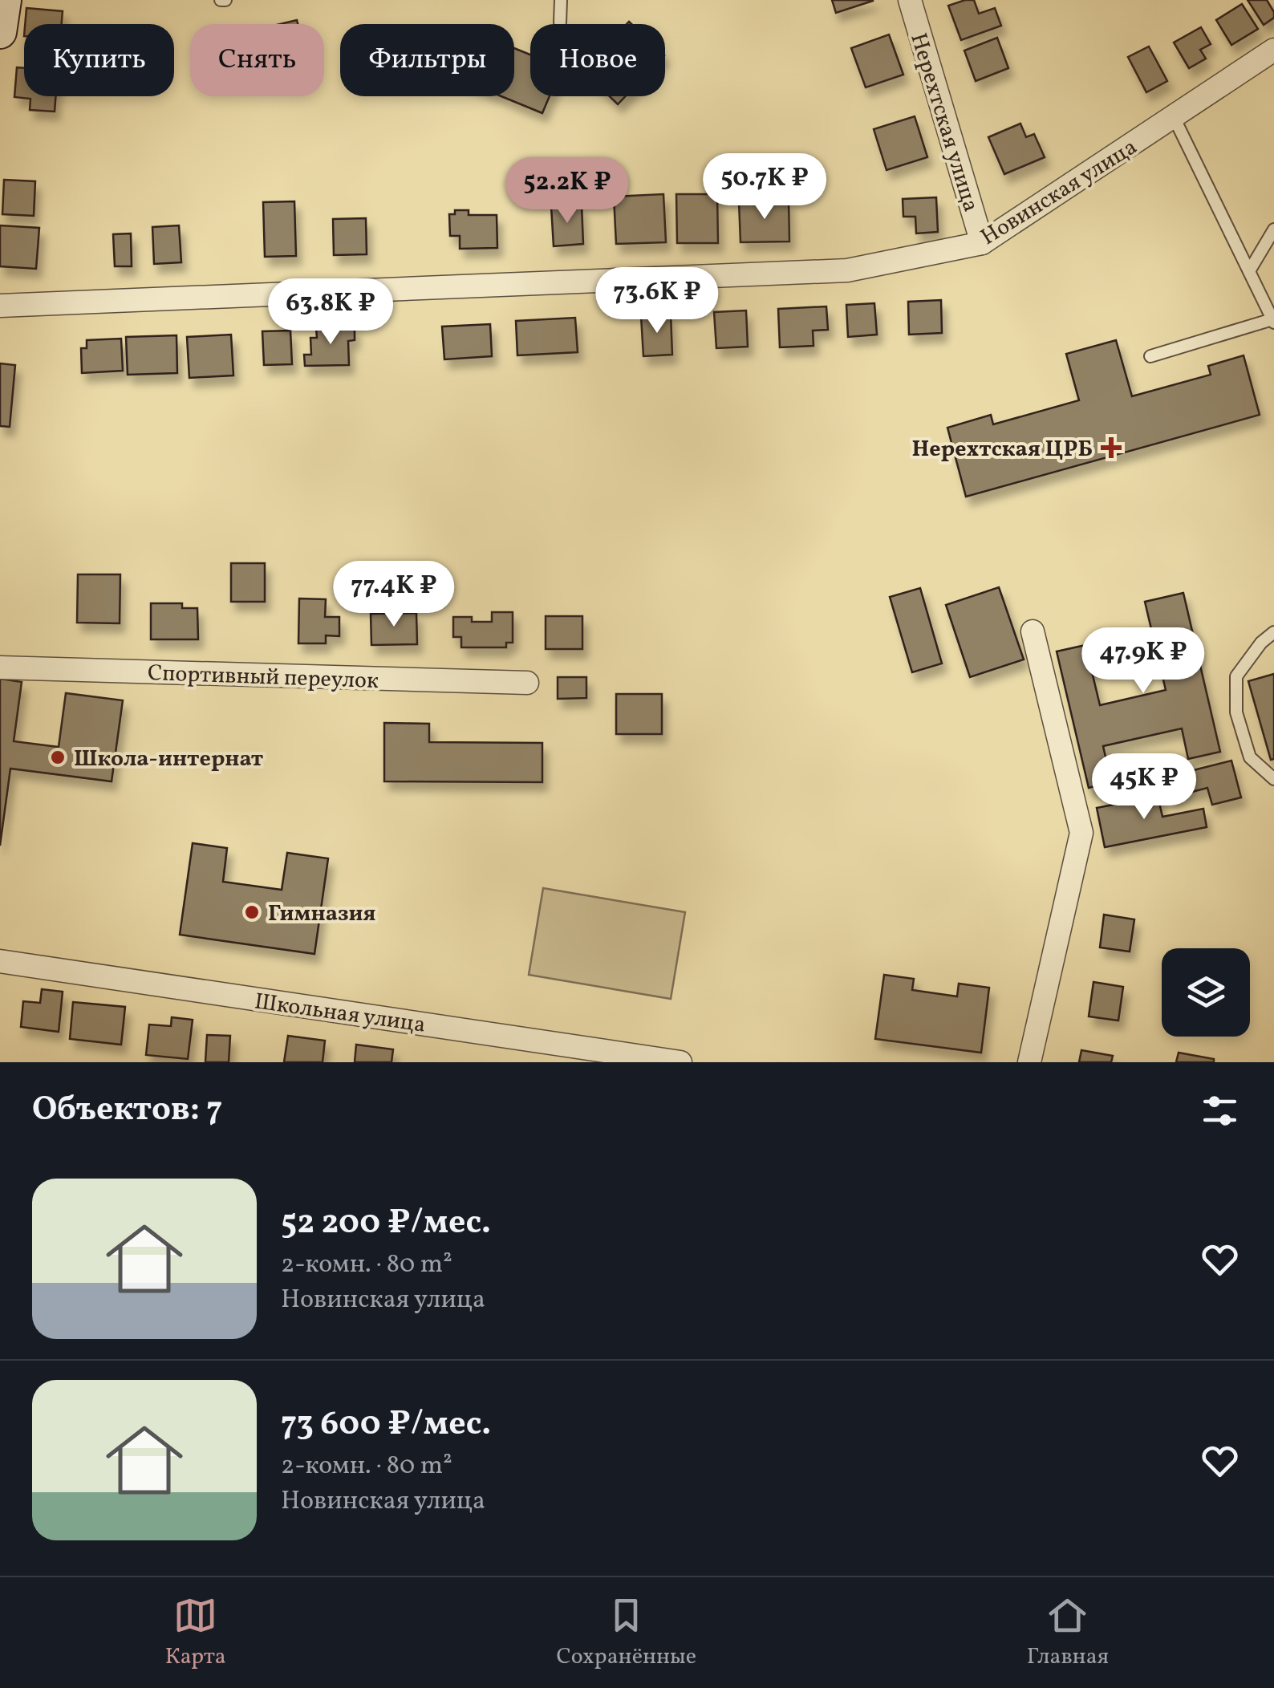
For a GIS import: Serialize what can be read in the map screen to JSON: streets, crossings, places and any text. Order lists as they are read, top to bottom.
{
  "streets": {
    "street": [
      "Нерехтская улица",
      "Новинская улица",
      "Спортивный переулок",
      "Школьная улица"
    ]
  },
  "crossings": [
    ["Нерехтская улица", "Новинская улица"]
  ],
  "places": {
    "health": ["Нерехтская ЦРБ"],
    "other": ["Школа-интернат", "Гимназия"]
  },
  "page": {
    "chip": [
      "Купить",
      "Снять",
      "Фильтры",
      "Новое"
    ],
    "price": [
      "50.7K ₽",
      "52.2K ₽",
      "73.6K ₽",
      "63.8K ₽",
      "77.4K ₽",
      "47.9K ₽",
      "45K ₽"
    ],
    "heading": "Объектов: 7",
    "list": [
      {
        "name": "52 200 ₽/мес.",
        "note": "2-комн. · 80 m² · Новинская улица"
      },
      {
        "name": "73 600 ₽/мес.",
        "note": "2-комн. · 80 m² · Новинская улица"
      }
    ],
    "tabs": ["Карта", "Сохранённые", "Главная"]
  }
}
